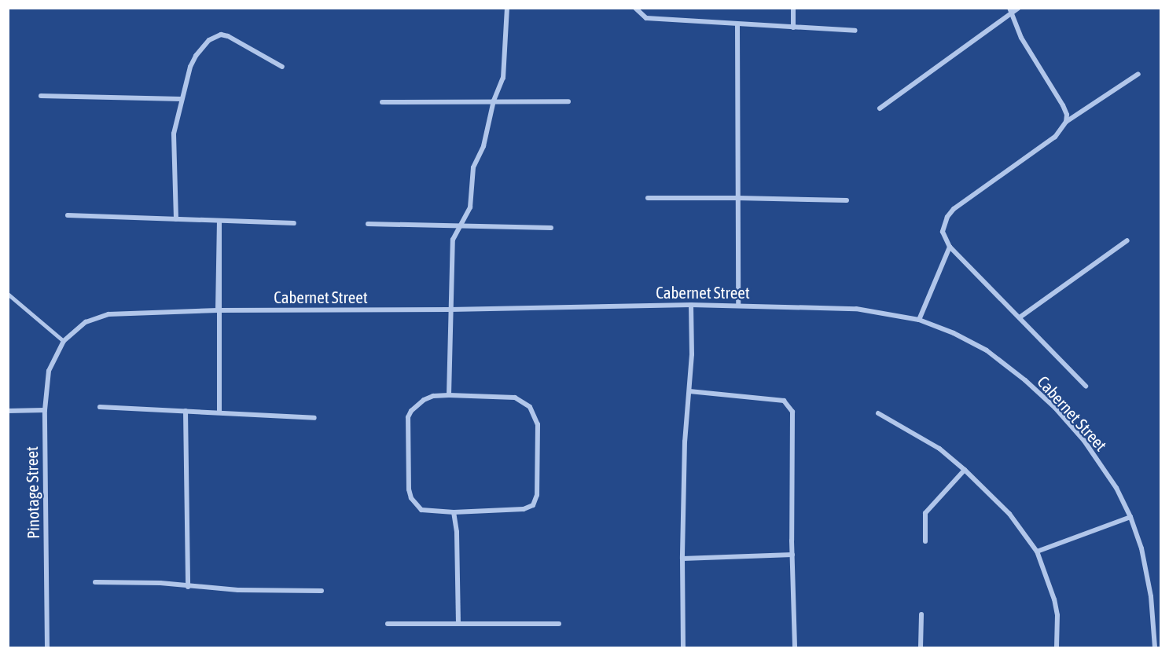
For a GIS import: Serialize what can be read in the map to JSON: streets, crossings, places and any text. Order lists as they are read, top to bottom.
{
  "streets": {
    "street": ["Cabernet Street", "Pinotage Street"]
  },
  "crossings": [
    ["Cabernet Street", "Pinotage Street"]
  ]
}
